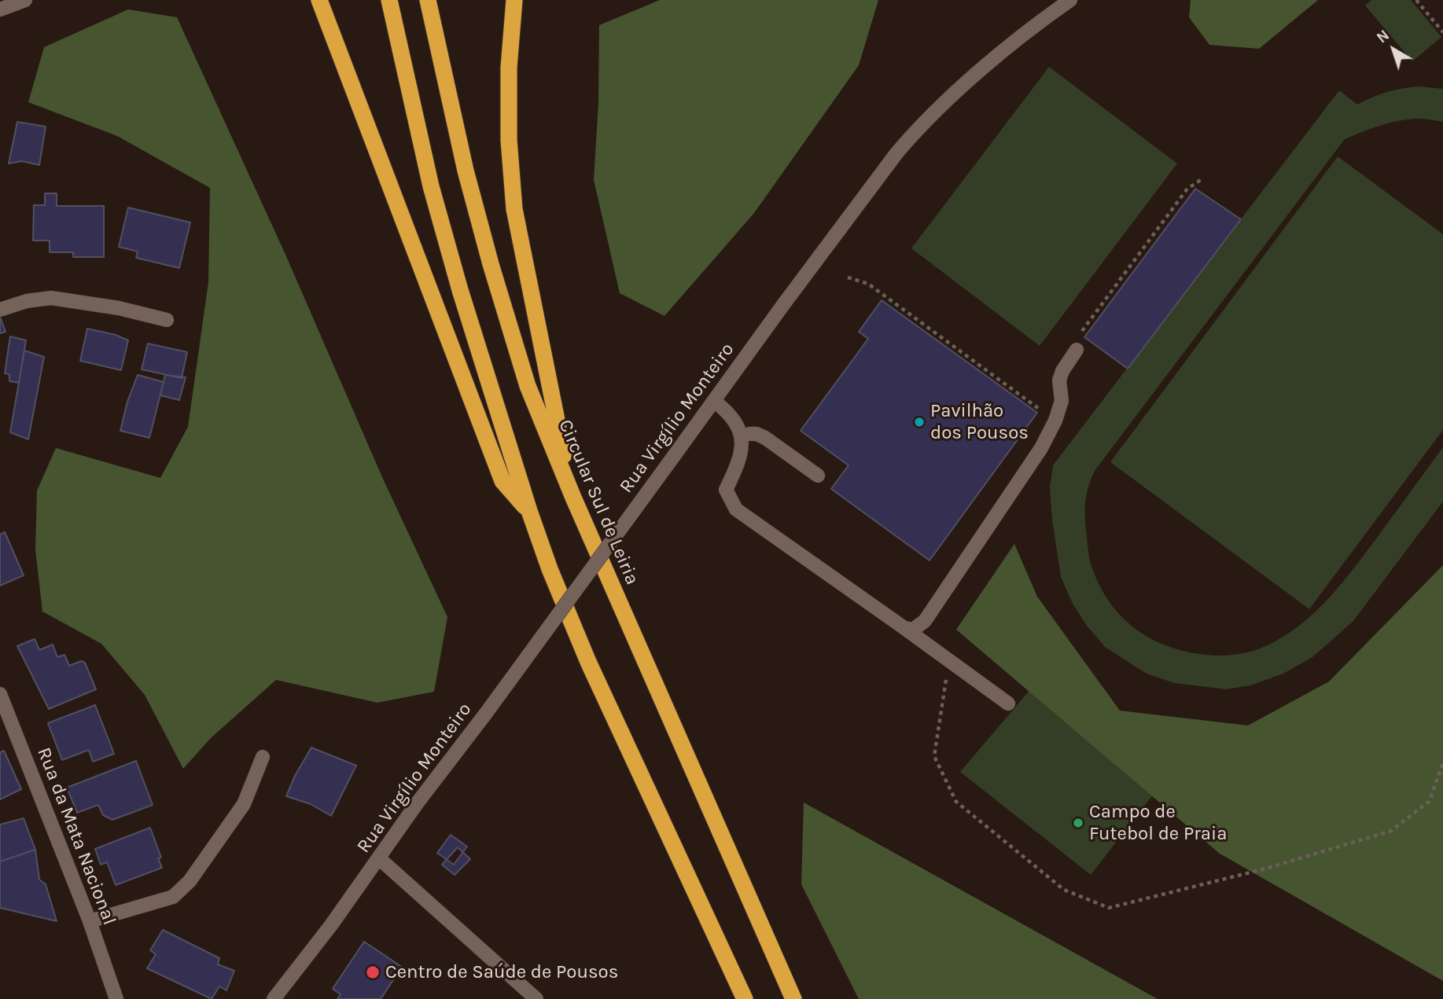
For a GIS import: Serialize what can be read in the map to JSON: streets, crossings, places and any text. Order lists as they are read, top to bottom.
{
  "streets": {
    "highway": ["Circular Sul de Leiria"],
    "street": ["Rua Virgílio Monteiro", "Rua da Mata Nacional"]
  },
  "places": ["Pavilhão dos Pousos", "Campo de Futebol de Praia", "Centro de Saúde de Pousos"],
  "north": "top left"
}
